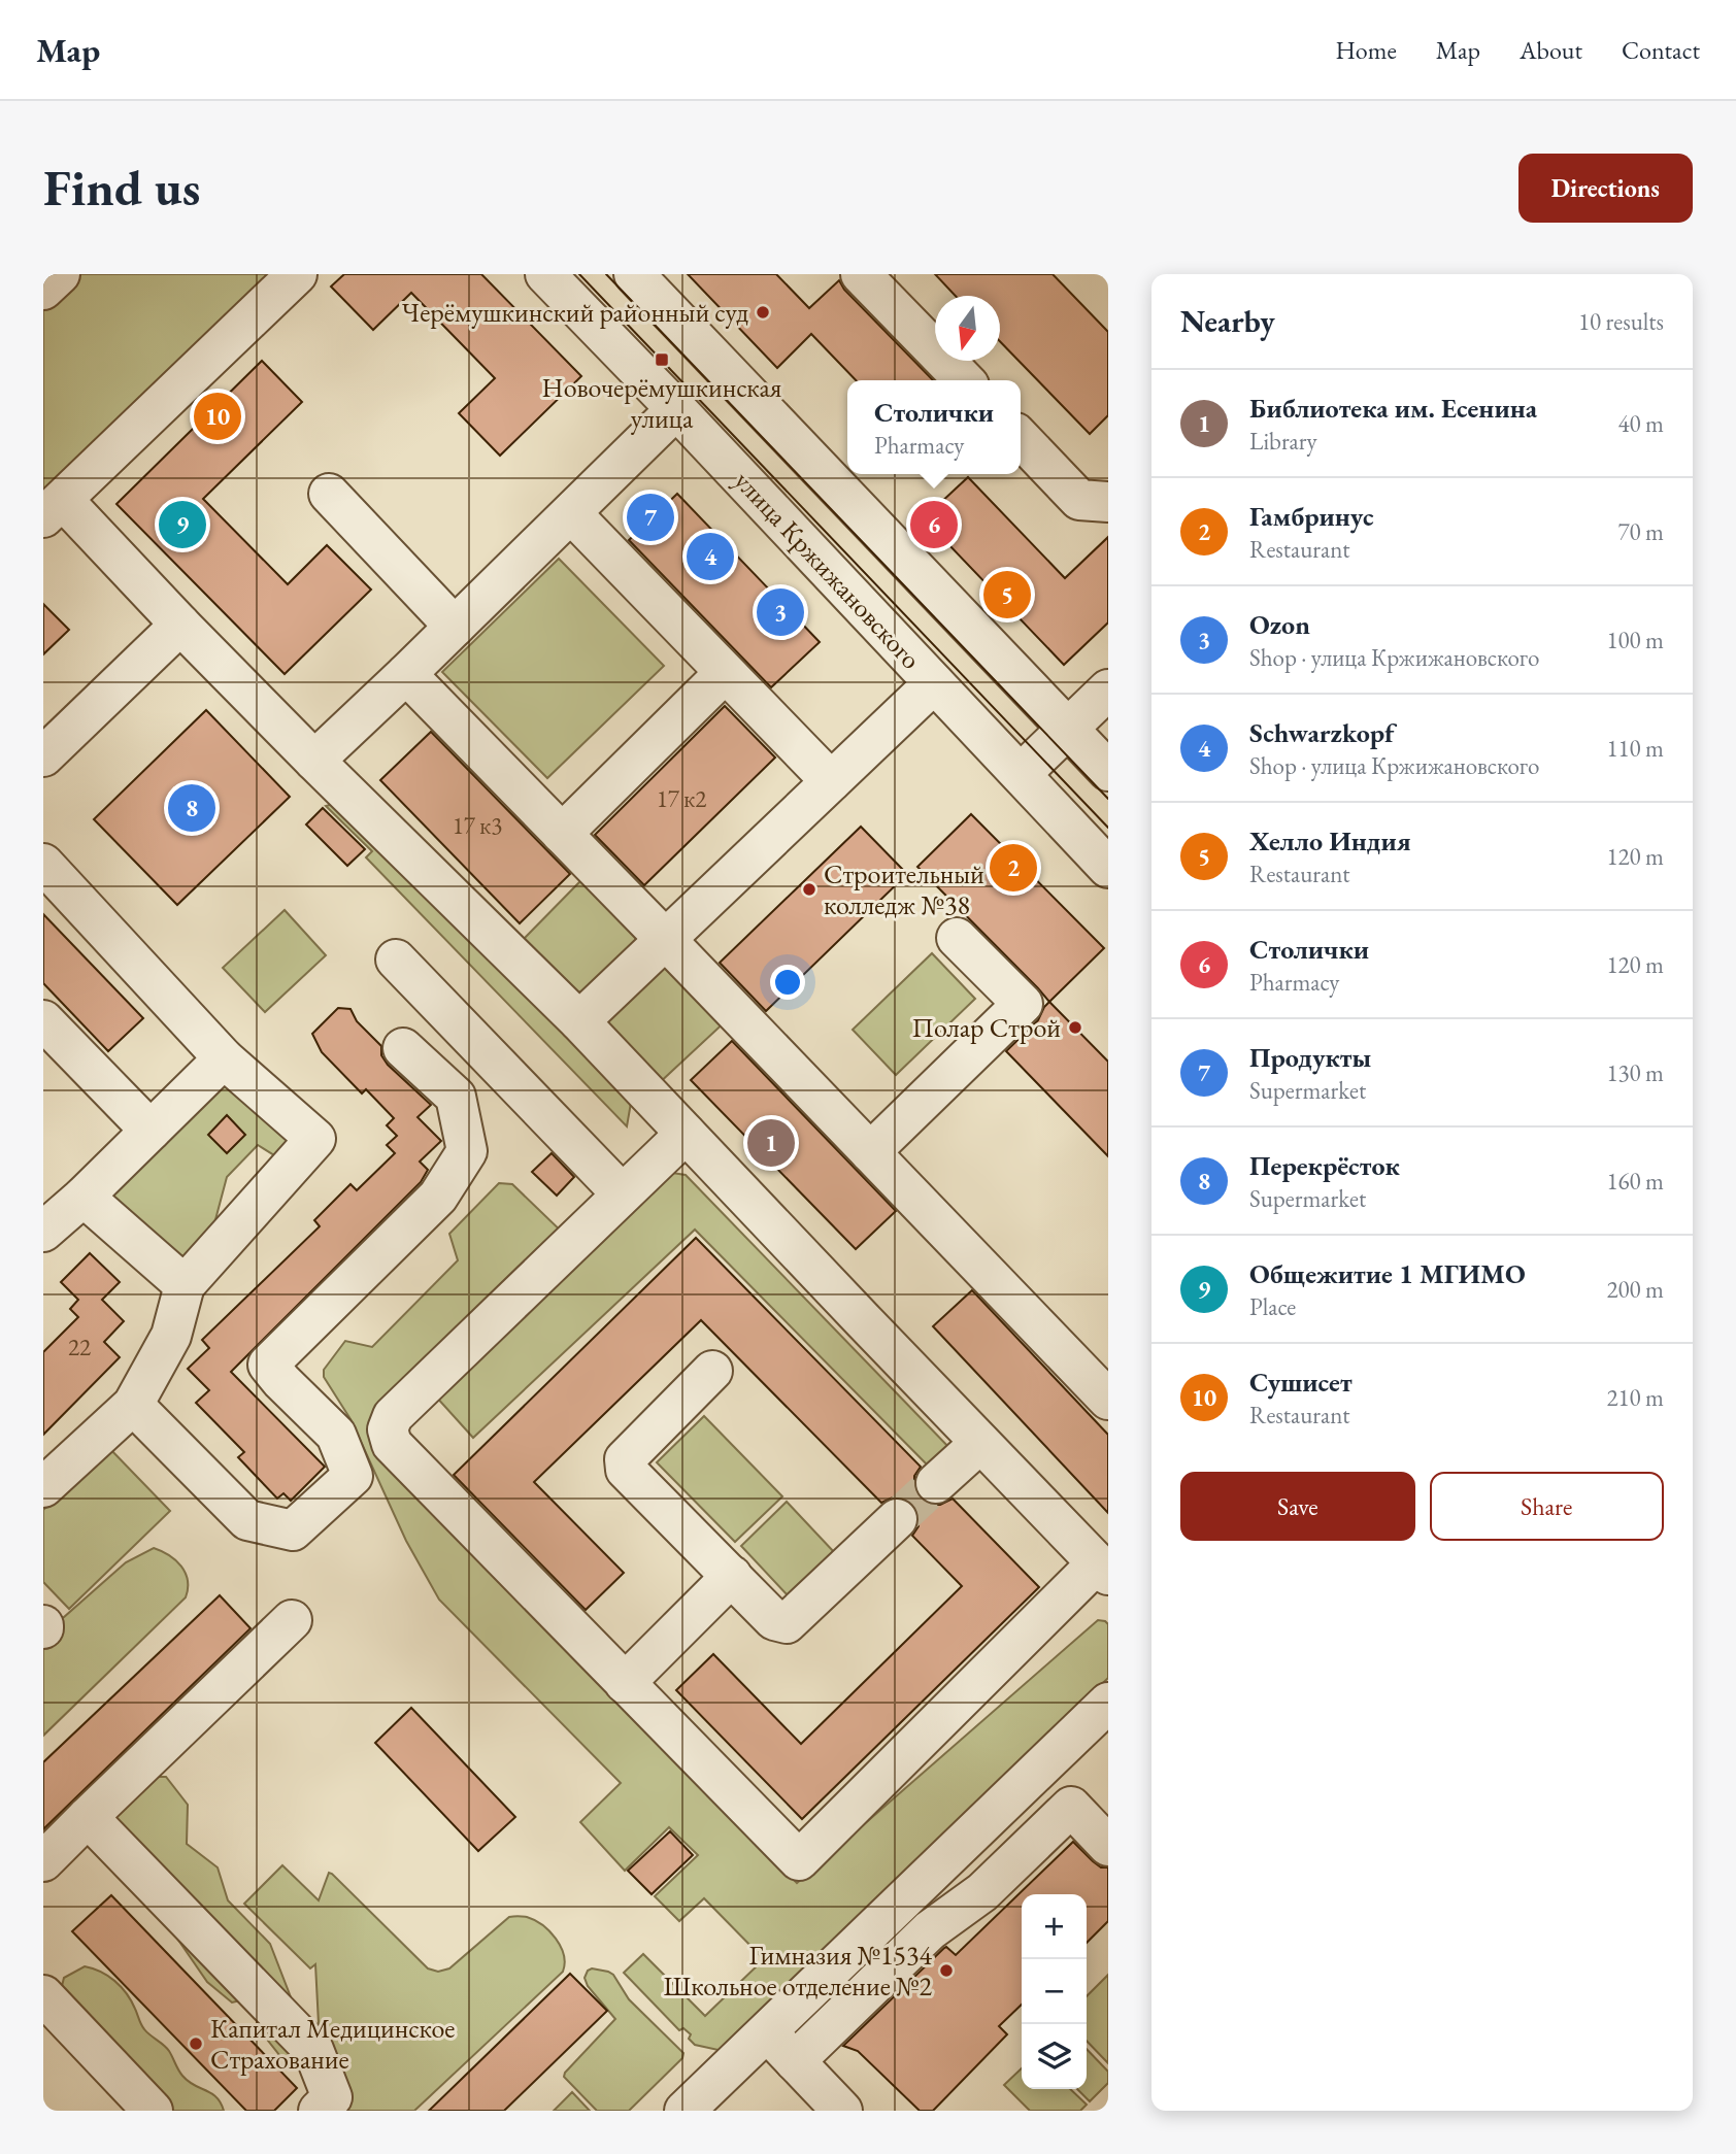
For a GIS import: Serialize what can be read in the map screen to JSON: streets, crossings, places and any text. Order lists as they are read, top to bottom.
{
  "streets": {
    "street": ["улица Кржижановского"]
  },
  "places": {
    "other": [
      "Черёмушкинский районный суд",
      "Строительный колледж №38",
      "Полар Строй",
      "Гимназия №1534 Школьное отделение №2",
      "Капитал Медицинское Страхование"
    ],
    "transit": ["Новочерёмушкинская улица"]
  },
  "house_numbers": ["17 к2", "17 к3", "22"],
  "north": "bottom",
  "page": {
    "header": "Map",
    "nav": [
      "Home",
      "Map",
      "About",
      "Contact"
    ],
    "buttons": [
      "Directions",
      ["Save", "Share"]
    ],
    "title": "Find us",
    "heading": ["Nearby", "10 results"],
    "list": [
      {
        "mark": "1",
        "name": "Библиотека им. Есенина",
        "note": "Library",
        "value": "40 m"
      },
      {
        "mark": "2",
        "name": "Гамбринус",
        "note": "Restaurant",
        "value": "70 m"
      },
      {
        "mark": "3",
        "name": "Ozon",
        "note": "Shop · улица Кржижановского",
        "value": "100 m"
      },
      {
        "mark": "4",
        "name": "Schwarzkopf",
        "note": "Shop · улица Кржижановского",
        "value": "110 m"
      },
      {
        "mark": "5",
        "name": "Хелло Индия",
        "note": "Restaurant",
        "value": "120 m"
      },
      {
        "mark": "6",
        "name": "Столички",
        "note": "Pharmacy",
        "value": "120 m"
      },
      {
        "mark": "7",
        "name": "Продукты",
        "note": "Supermarket",
        "value": "130 m"
      },
      {
        "mark": "8",
        "name": "Перекрёсток",
        "note": "Supermarket",
        "value": "160 m"
      },
      {
        "mark": "9",
        "name": "Общежитие 1 МГИМО",
        "note": "Place",
        "value": "200 m"
      },
      {
        "mark": "10",
        "name": "Сушисет",
        "note": "Restaurant",
        "value": "210 m"
      }
    ],
    "popup": ["Столички", "Pharmacy"],
    "pins": [
      "10",
      "7",
      "6",
      "9",
      "4",
      "5",
      "3",
      "8",
      "2",
      "1"
    ],
    "map_buttons": ["+", "−"]
  }
}
